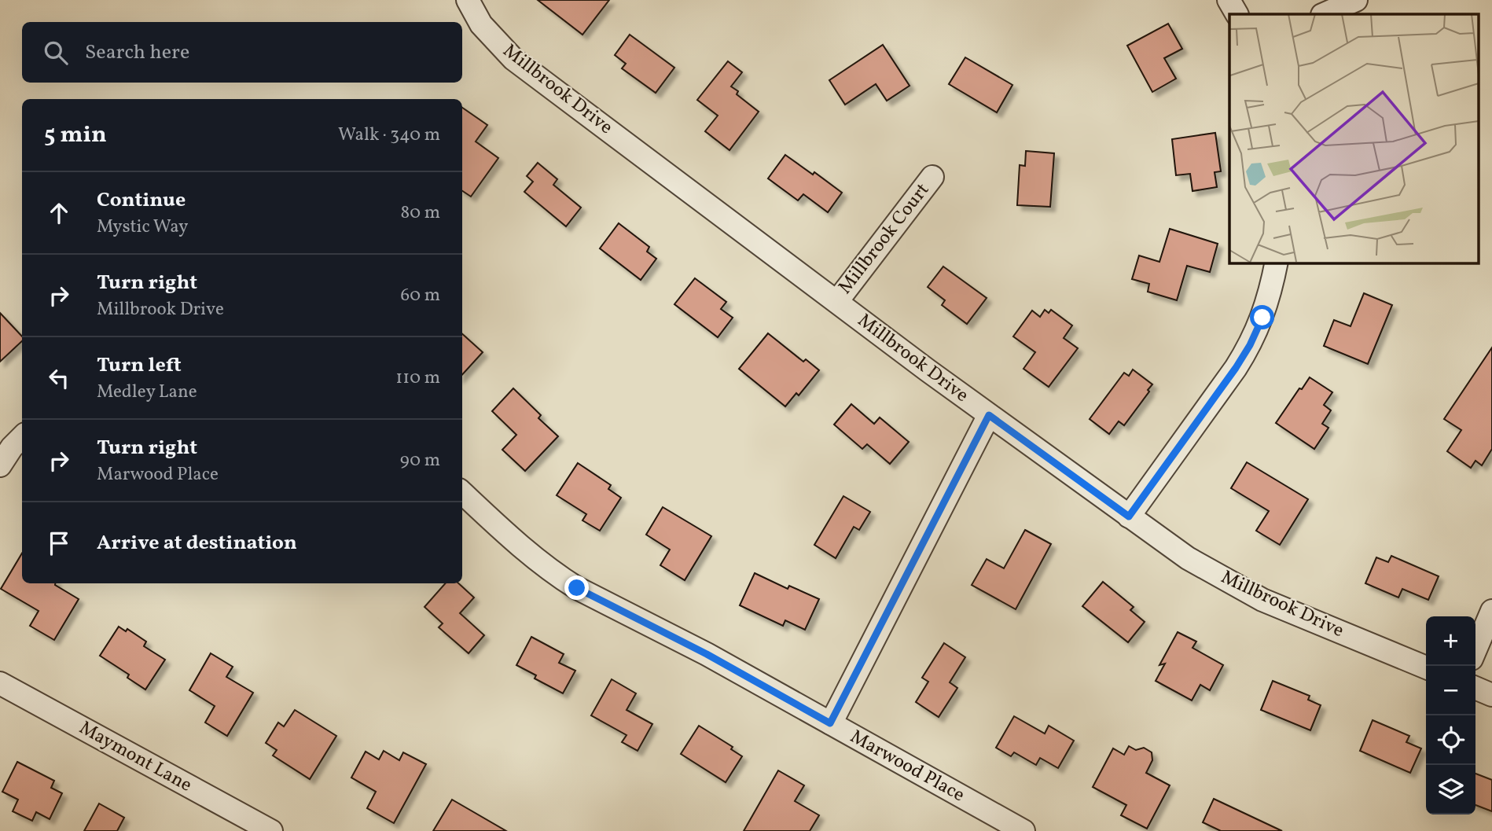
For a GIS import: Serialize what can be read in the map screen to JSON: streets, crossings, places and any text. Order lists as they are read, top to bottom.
{
  "streets": {
    "street": [
      "Millbrook Drive",
      "Millbrook Court",
      "Maymont Lane",
      "Marwood Place"
    ]
  },
  "crossings": [
    ["Millbrook Drive", "Millbrook Court"]
  ],
  "page": {
    "search": "Search here",
    "heading": ["5 min", "Walk · 340 m"],
    "list": [
      ["Continue", "Mystic Way", "80 m"],
      ["Turn right", "Millbrook Drive", "60 m"],
      ["Turn left", "Medley Lane", "110 m"],
      ["Turn right", "Marwood Place", "90 m"],
      "Arrive at destination"
    ],
    "map_buttons": ["+", "−"]
  }
}
